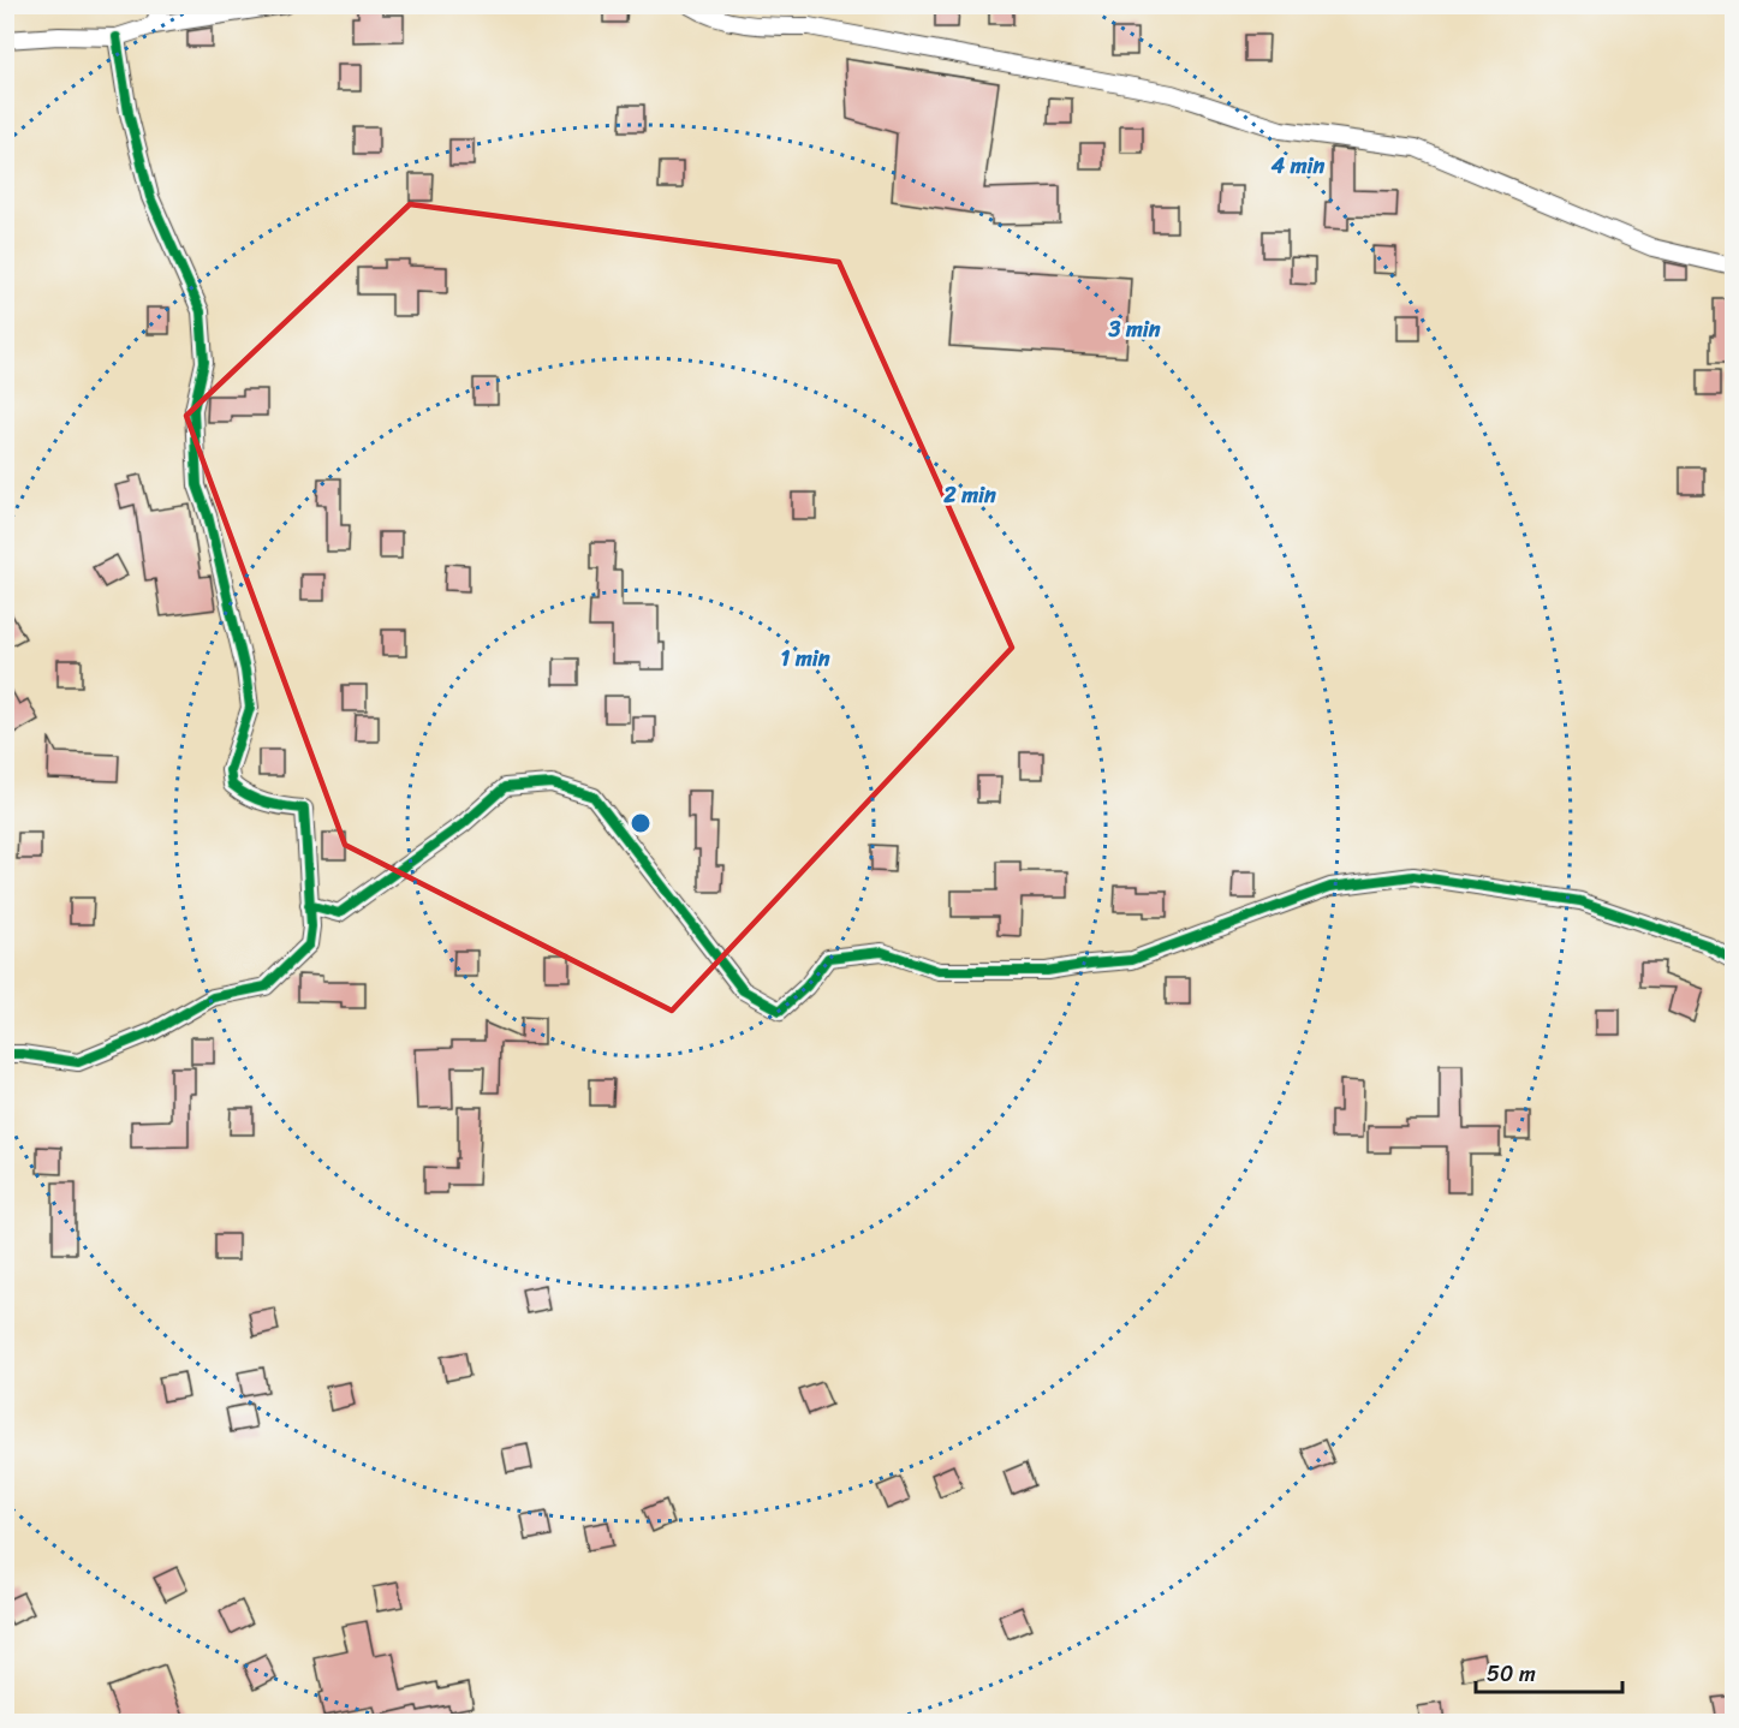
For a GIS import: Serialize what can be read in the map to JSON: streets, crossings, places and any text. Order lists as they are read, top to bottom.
{
  "scale_bar": "50 m",
  "rings": [
    "4 min",
    "3 min",
    "2 min",
    "1 min"
  ]
}
